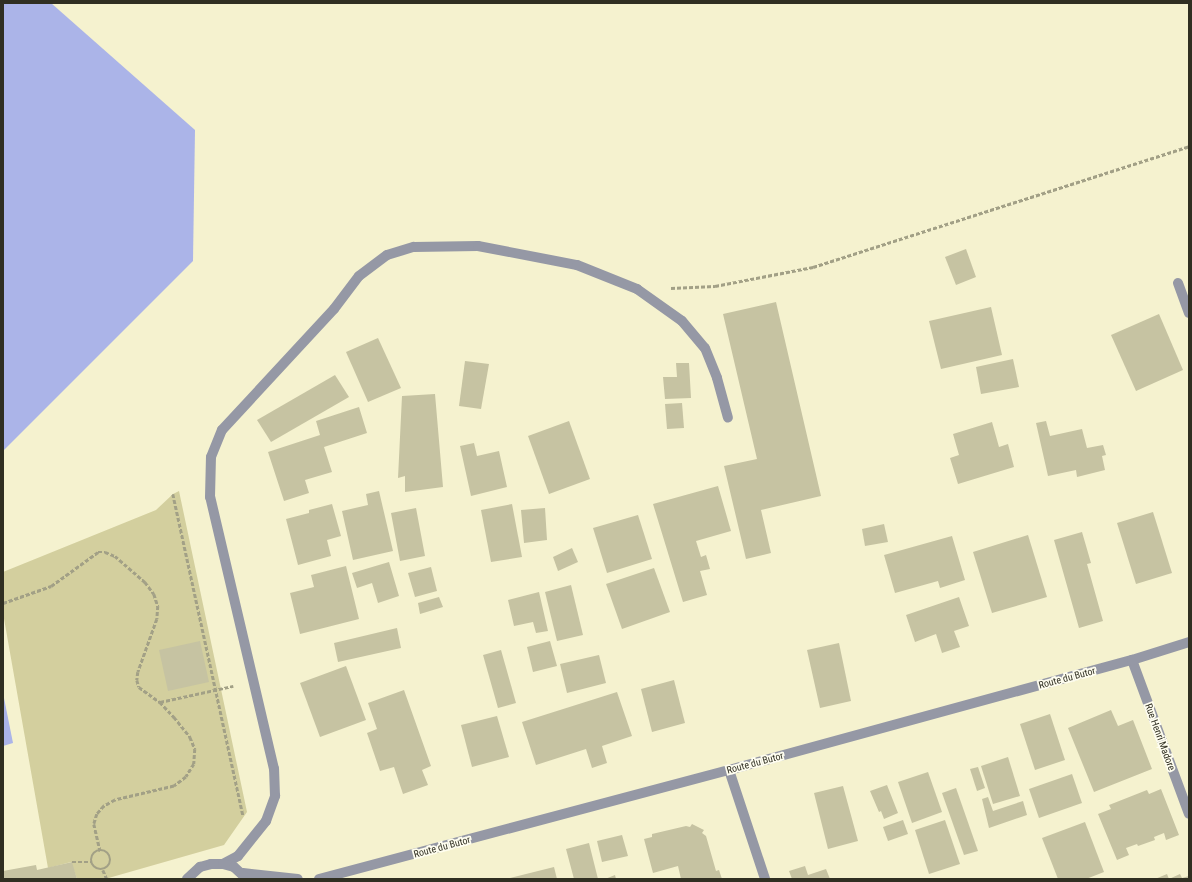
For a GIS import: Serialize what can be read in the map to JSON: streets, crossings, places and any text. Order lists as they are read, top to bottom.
{
  "streets": {
    "street": ["Route du Butor", "Rue Henri Madore"]
  },
  "crossings": [
    ["Route du Butor", "Rue Henri Madore"]
  ]
}
